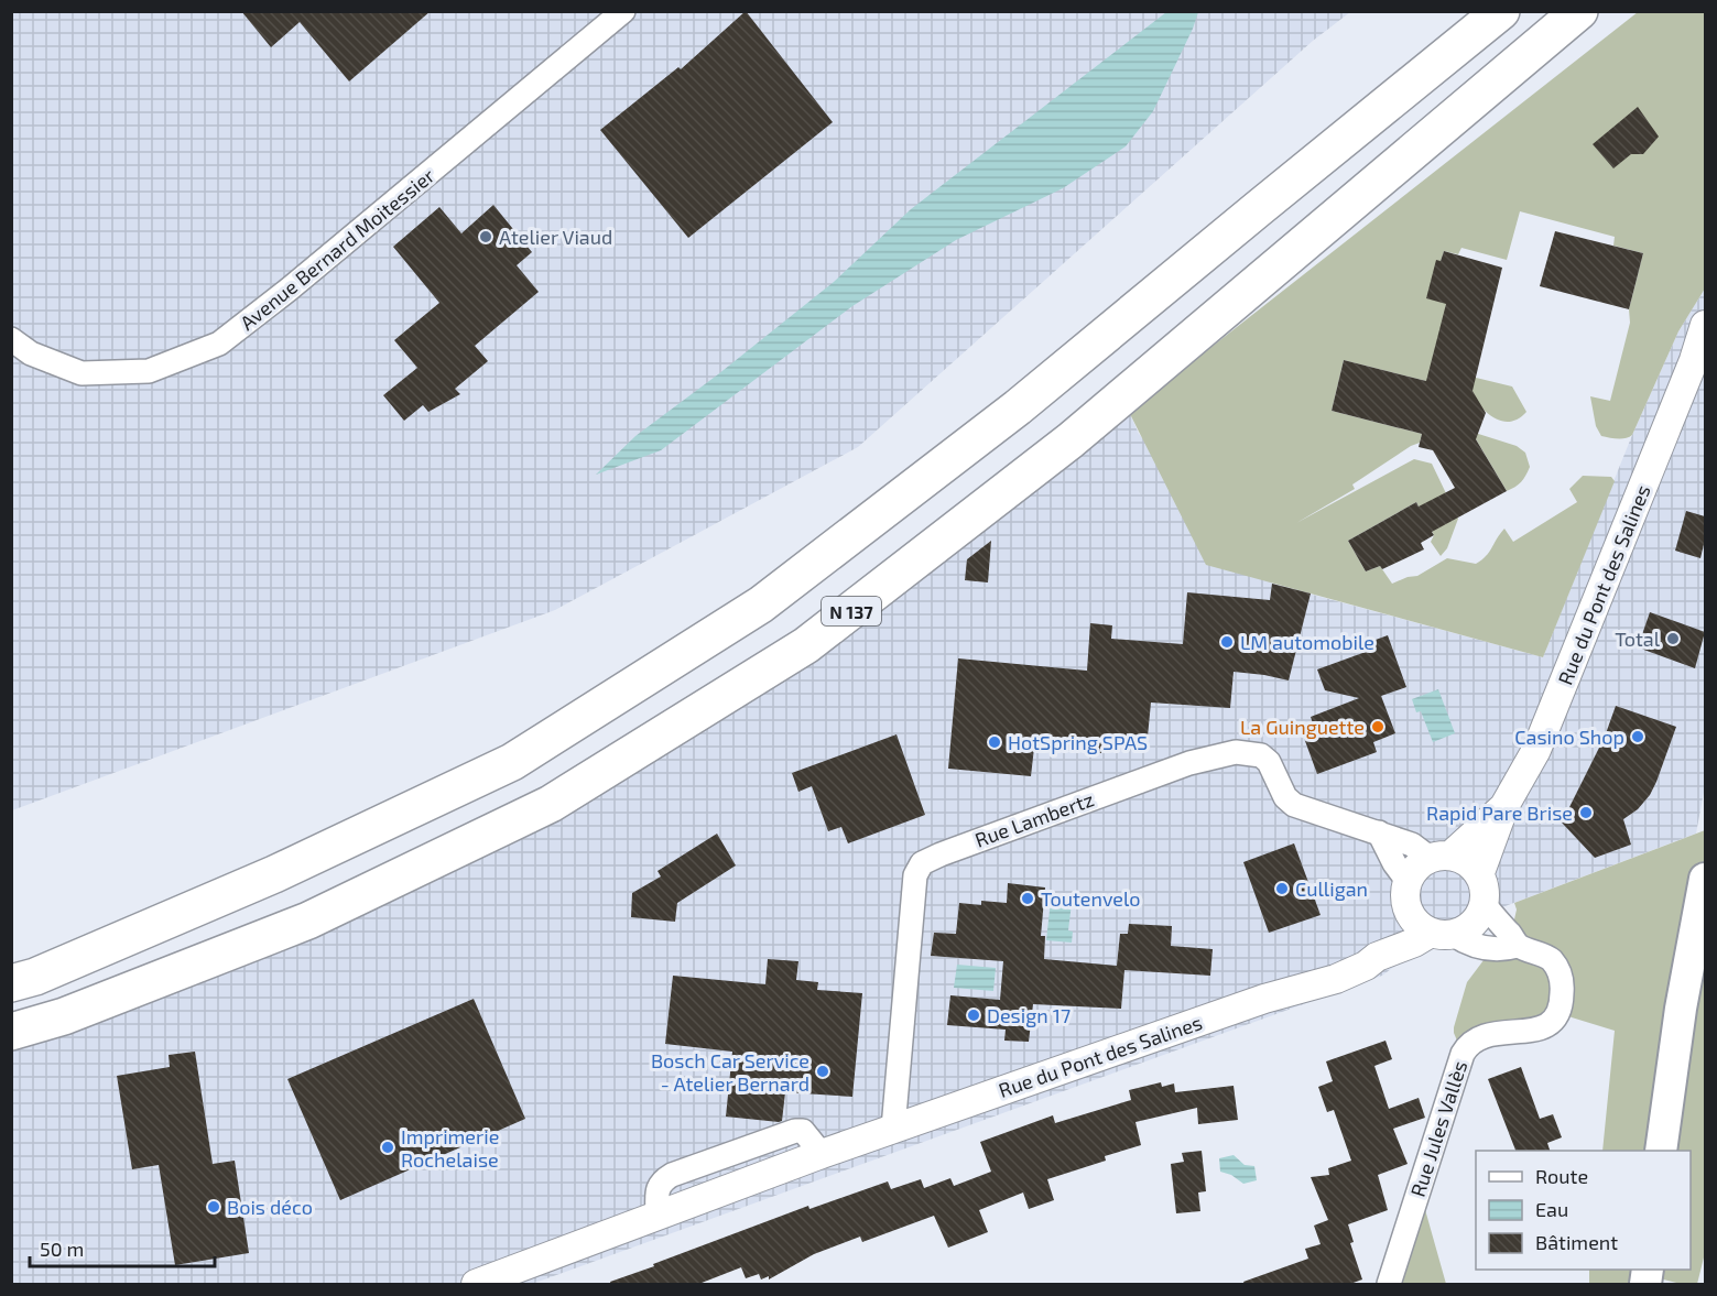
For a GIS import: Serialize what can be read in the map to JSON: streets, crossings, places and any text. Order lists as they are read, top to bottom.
{
  "streets": {
    "highway": ["N 137"],
    "street": [
      "Avenue Bernard Moitessier",
      "Rue du Pont des Salines",
      "Rue Lambertz",
      "Rue Jules Vallès"
    ]
  },
  "crossings": [
    ["Rue du Pont des Salines", "Rue Lambertz"],
    ["Rue du Pont des Salines", "Rue Jules Vallès"],
    ["Rue Lambertz", "Rue Jules Vallès"]
  ],
  "places": [
    "Atelier Viaud",
    "Total",
    "LM automobile",
    "La Guinguette",
    "Casino Shop",
    "HotSpring SPAS",
    "Rapid Pare Brise",
    "Culligan",
    "Toutenvelo",
    "Design 17",
    "Bosch Car Service - Atelier Bernard",
    "Imprimerie Rochelaise",
    "Bois déco"
  ],
  "legend": ["Route", "Eau", "Bâtiment"],
  "scale_bar": "50 m"
}
